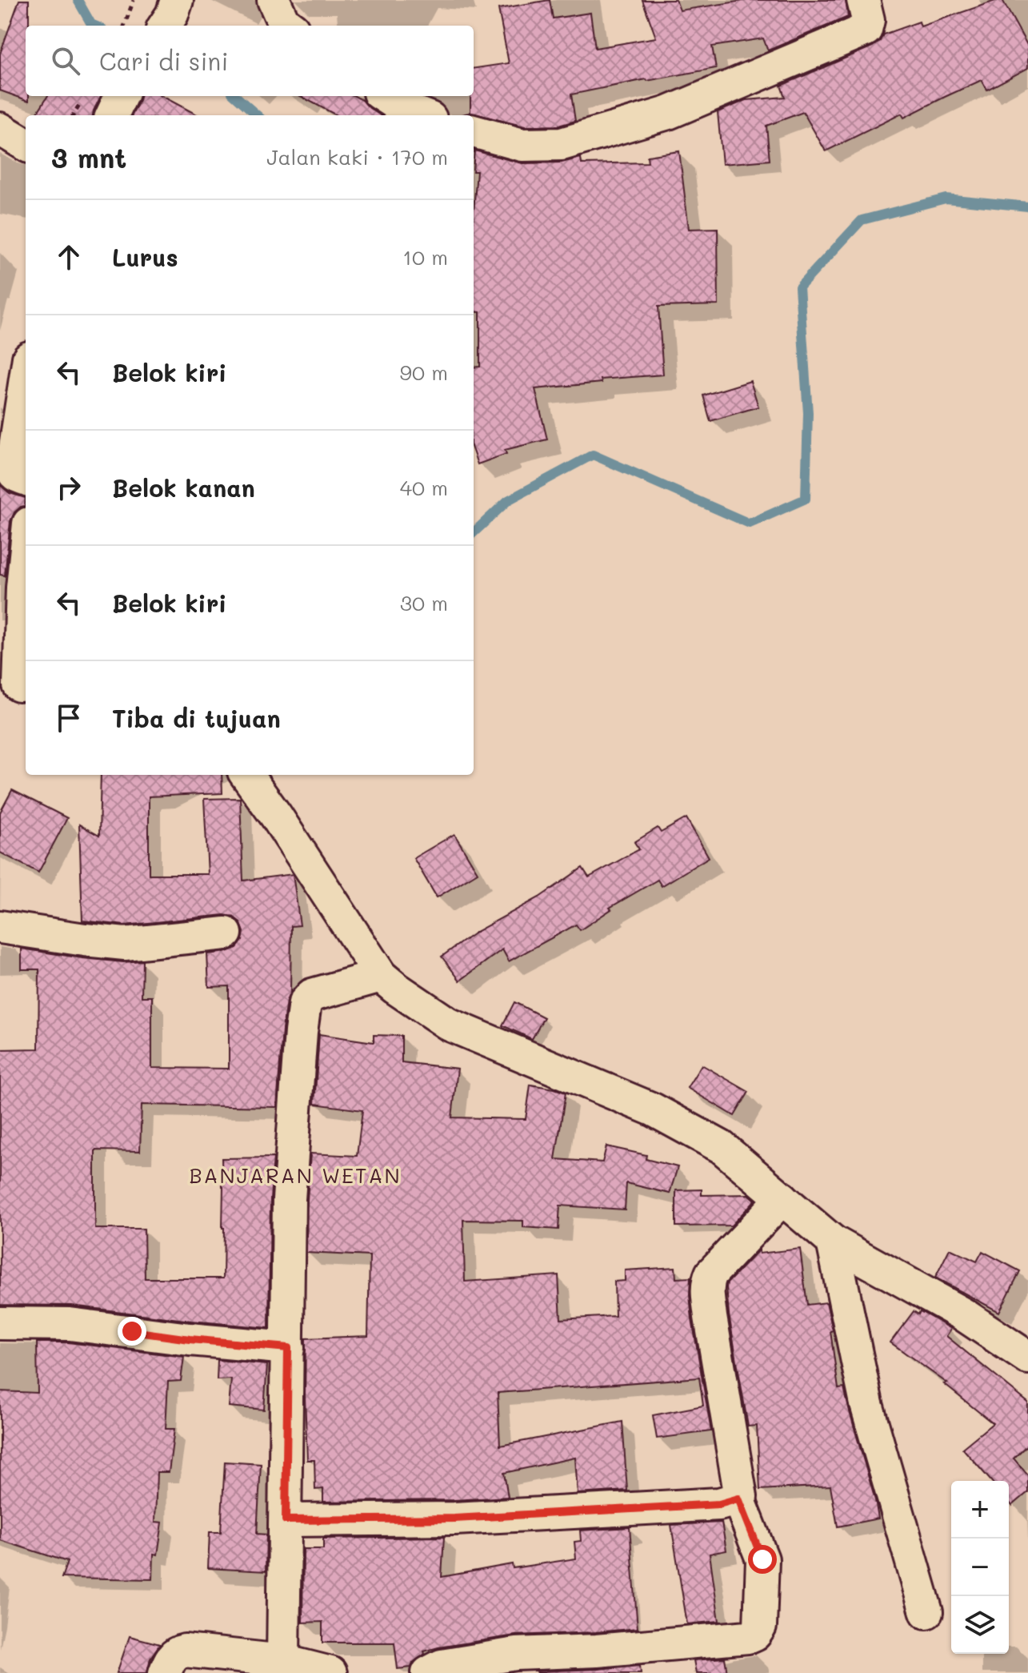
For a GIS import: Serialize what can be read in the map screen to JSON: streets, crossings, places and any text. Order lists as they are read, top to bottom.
{
  "districts": ["BANJARAN WETAN"],
  "page": {
    "search": "Cari di sini",
    "heading": ["3 mnt", "Jalan kaki · 170 m"],
    "list": [
      ["Lurus", "10 m"],
      ["Belok kiri", "90 m"],
      ["Belok kanan", "40 m"],
      ["Belok kiri", "30 m"],
      "Tiba di tujuan"
    ],
    "map_buttons": ["+", "−"]
  }
}
